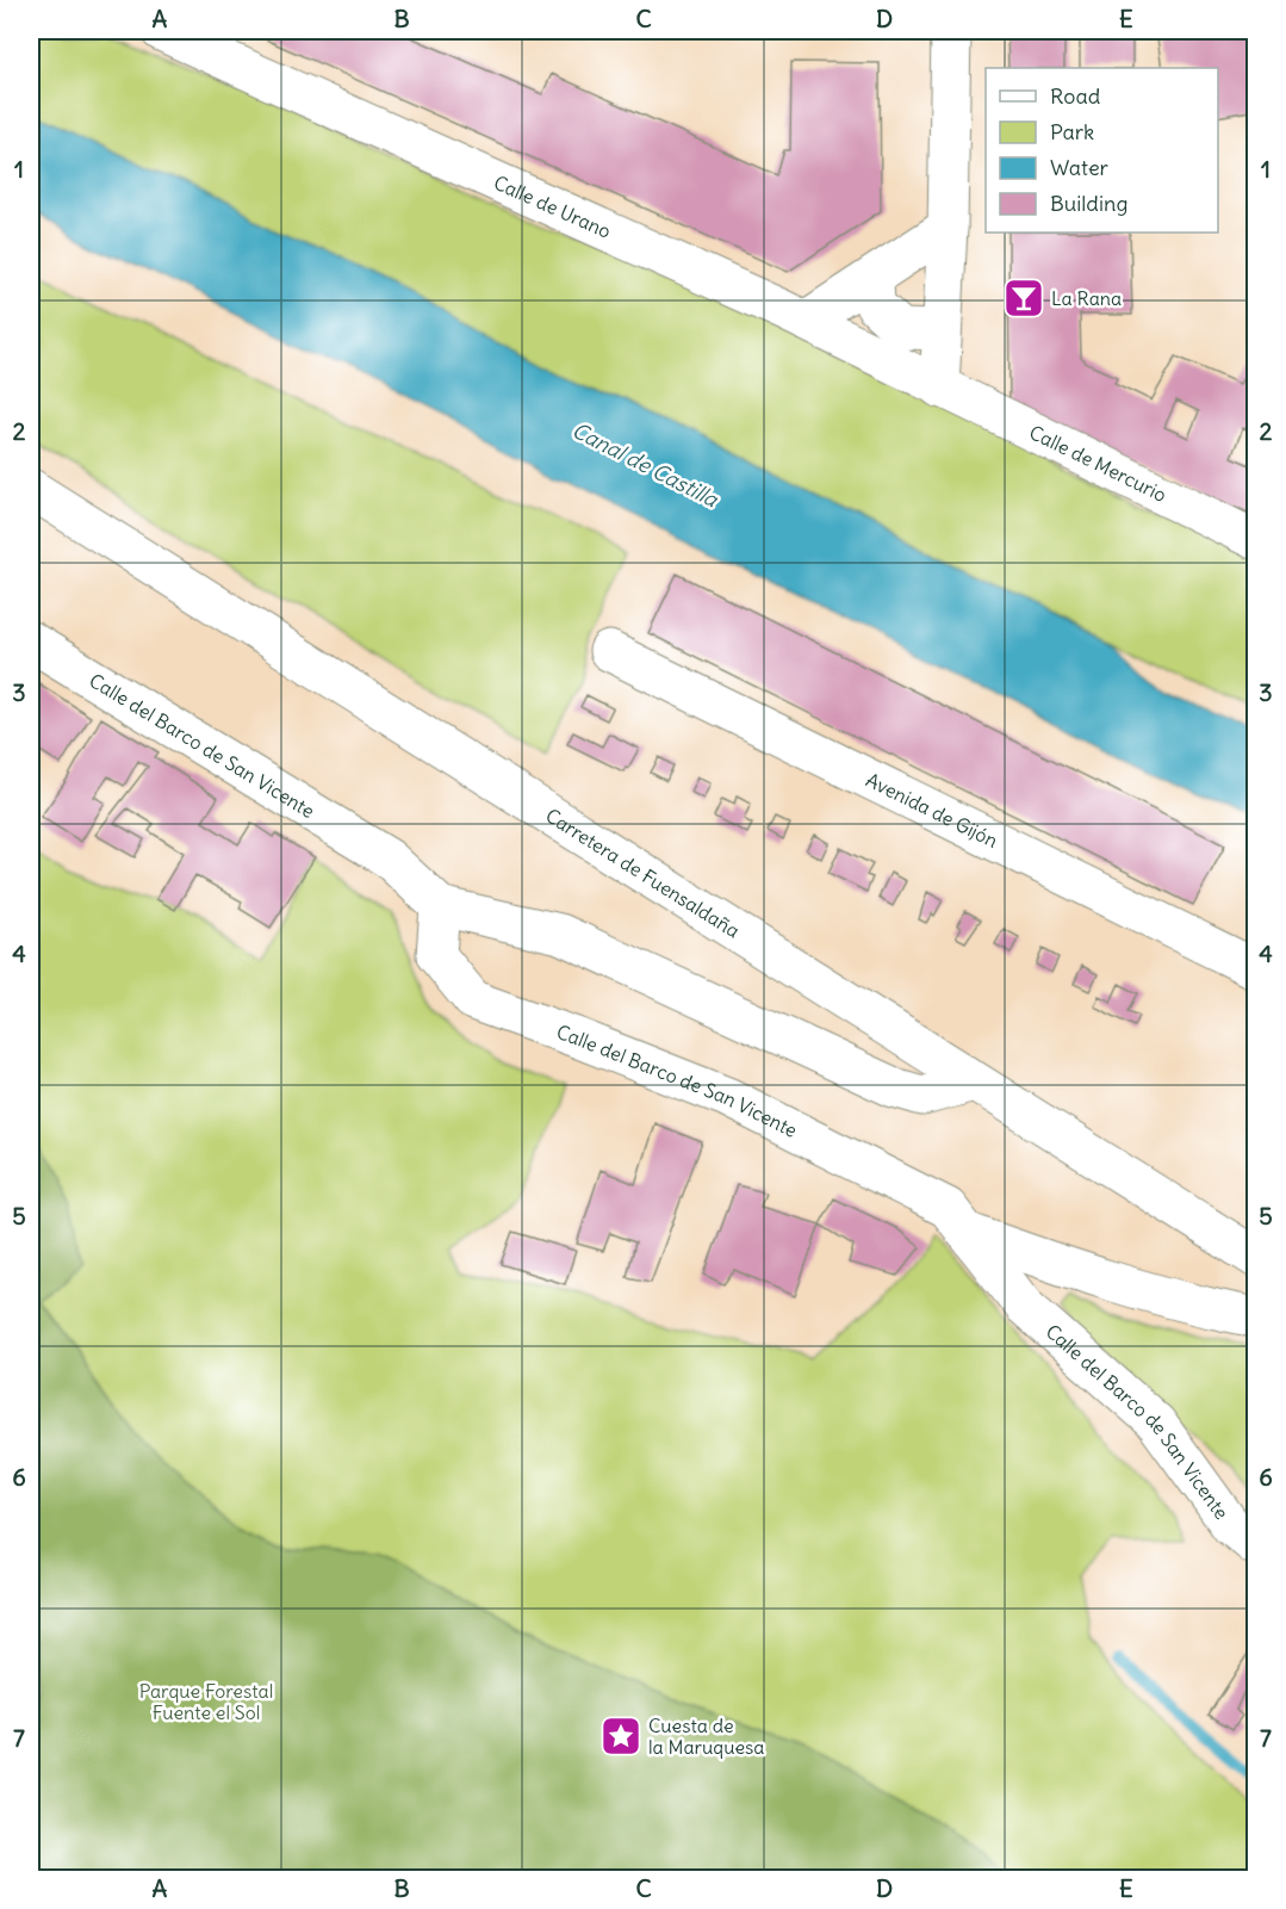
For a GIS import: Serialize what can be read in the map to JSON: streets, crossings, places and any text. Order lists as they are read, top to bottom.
{
  "streets": {
    "street": [
      "Calle de Urano",
      "Calle de Mercurio",
      "Calle del Barco de San Vicente",
      "Avenida de Gijón",
      "Carretera de Fuensaldaña"
    ]
  },
  "crossings": [
    ["Calle de Urano", "Calle de Mercurio"],
    ["Calle del Barco de San Vicente", "Carretera de Fuensaldaña"]
  ],
  "water": ["Canal de Castilla"],
  "parks": ["Parque Forestal Fuente el Sol"],
  "places": {
    "bar": ["La Rana"],
    "place": ["Cuesta de la Maruquesa"]
  },
  "legend": [
    "Road",
    "Park",
    "Water",
    "Building"
  ],
  "grid": {
    "columns": [
      "A",
      "B",
      "C",
      "D",
      "E"
    ],
    "rows": [
      "1",
      "2",
      "3",
      "4",
      "5",
      "6",
      "7"
    ]
  }
}
